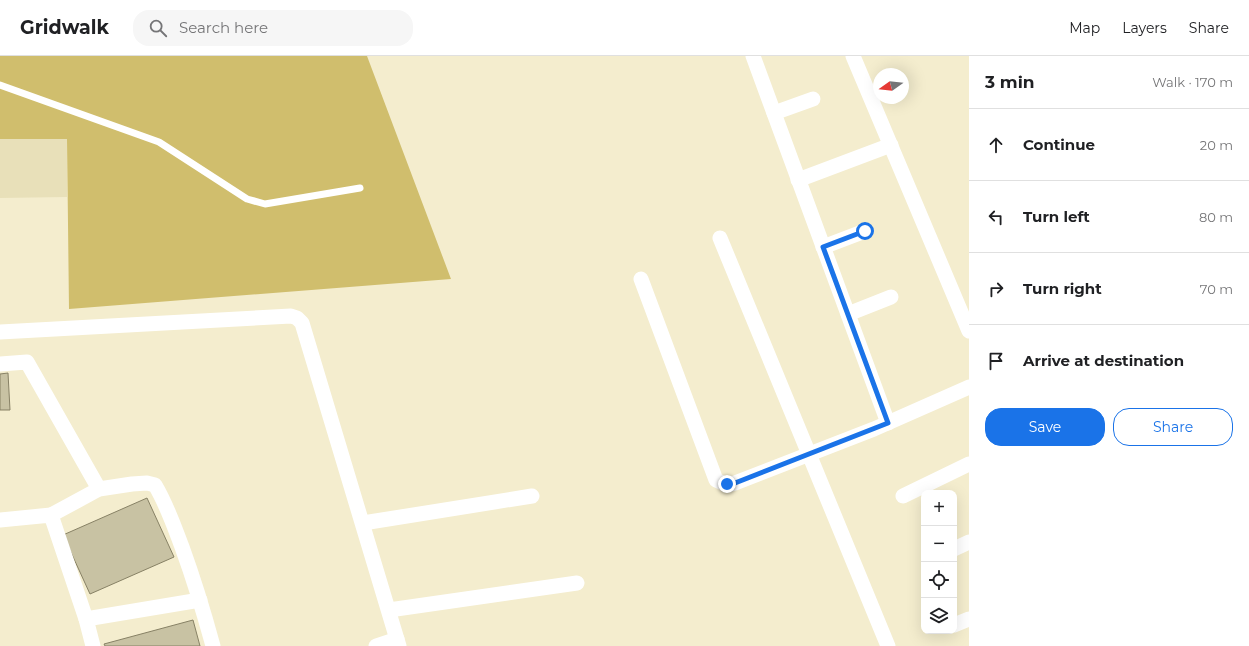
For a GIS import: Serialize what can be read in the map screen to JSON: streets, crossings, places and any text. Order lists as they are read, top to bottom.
{
  "north": "left",
  "page": {
    "header": "Gridwalk",
    "search": "Search here",
    "nav": ["Map", "Layers", "Share"],
    "heading": ["3 min", "Walk · 170 m"],
    "list": [
      ["Continue", "20 m"],
      ["Turn left", "80 m"],
      ["Turn right", "70 m"],
      "Arrive at destination"
    ],
    "buttons": ["Save", "Share"],
    "map_buttons": ["+", "−"]
  }
}
